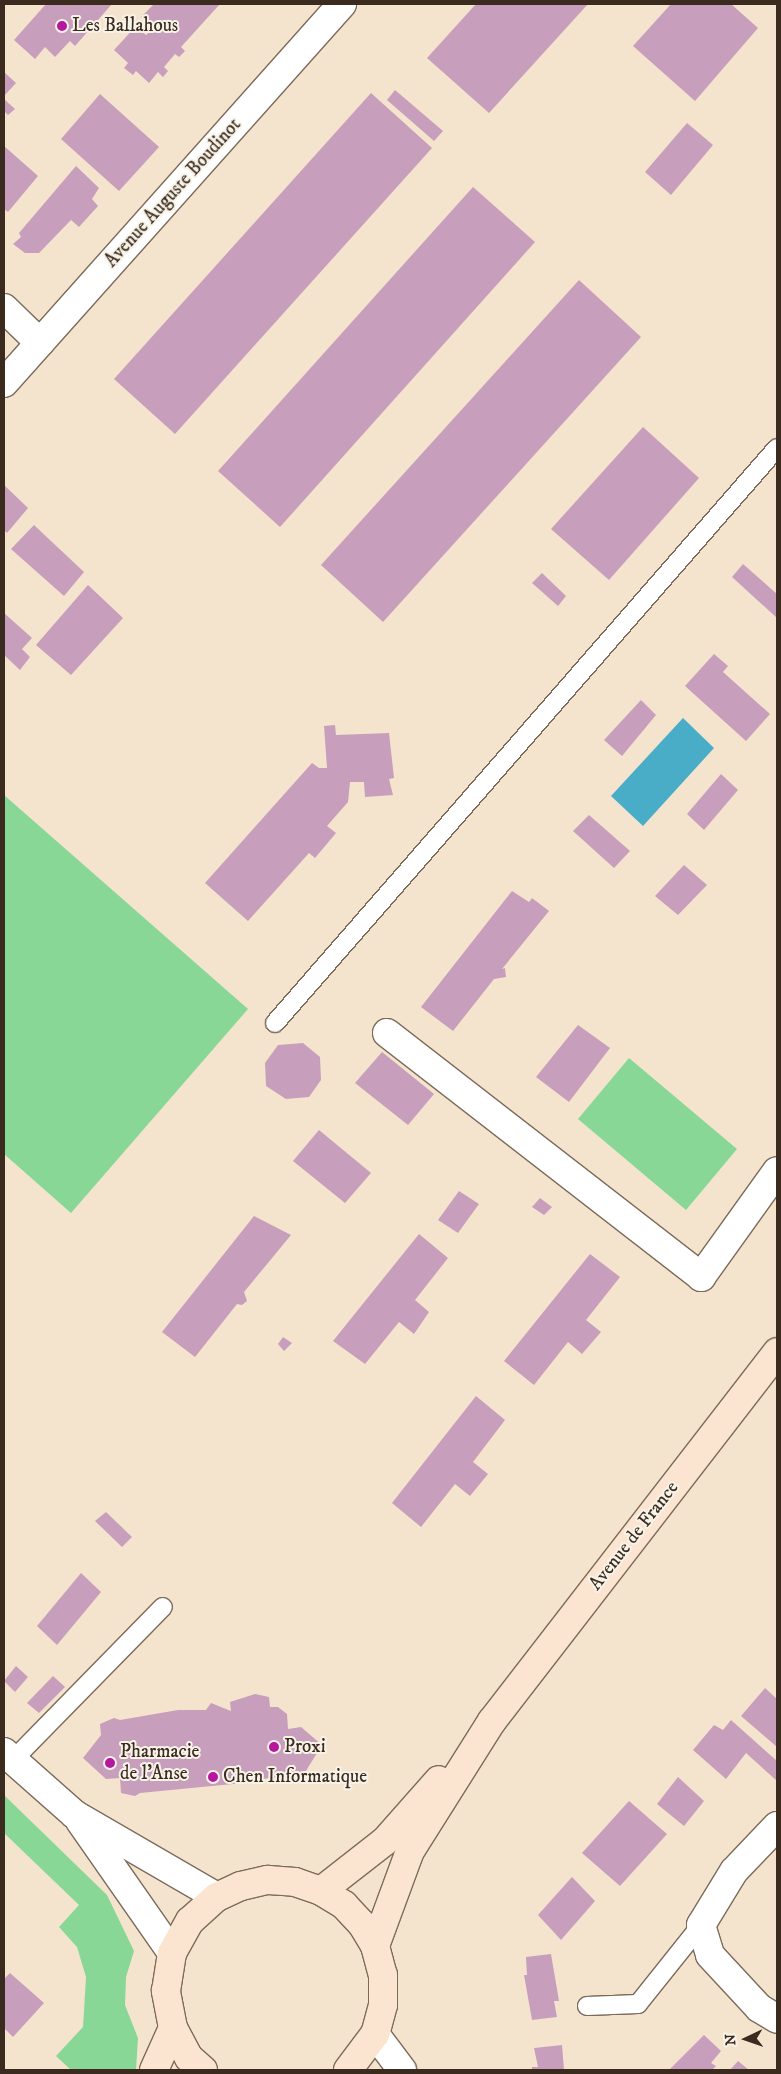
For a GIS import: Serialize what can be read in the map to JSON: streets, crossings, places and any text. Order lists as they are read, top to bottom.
{
  "streets": {
    "main road": ["Avenue de France"],
    "street": ["Avenue Auguste Boudinot"]
  },
  "places": [
    "Les Ballahous",
    "Proxi",
    "Pharmacie de l'Anse",
    "Chen Informatique"
  ],
  "north": "left"
}
